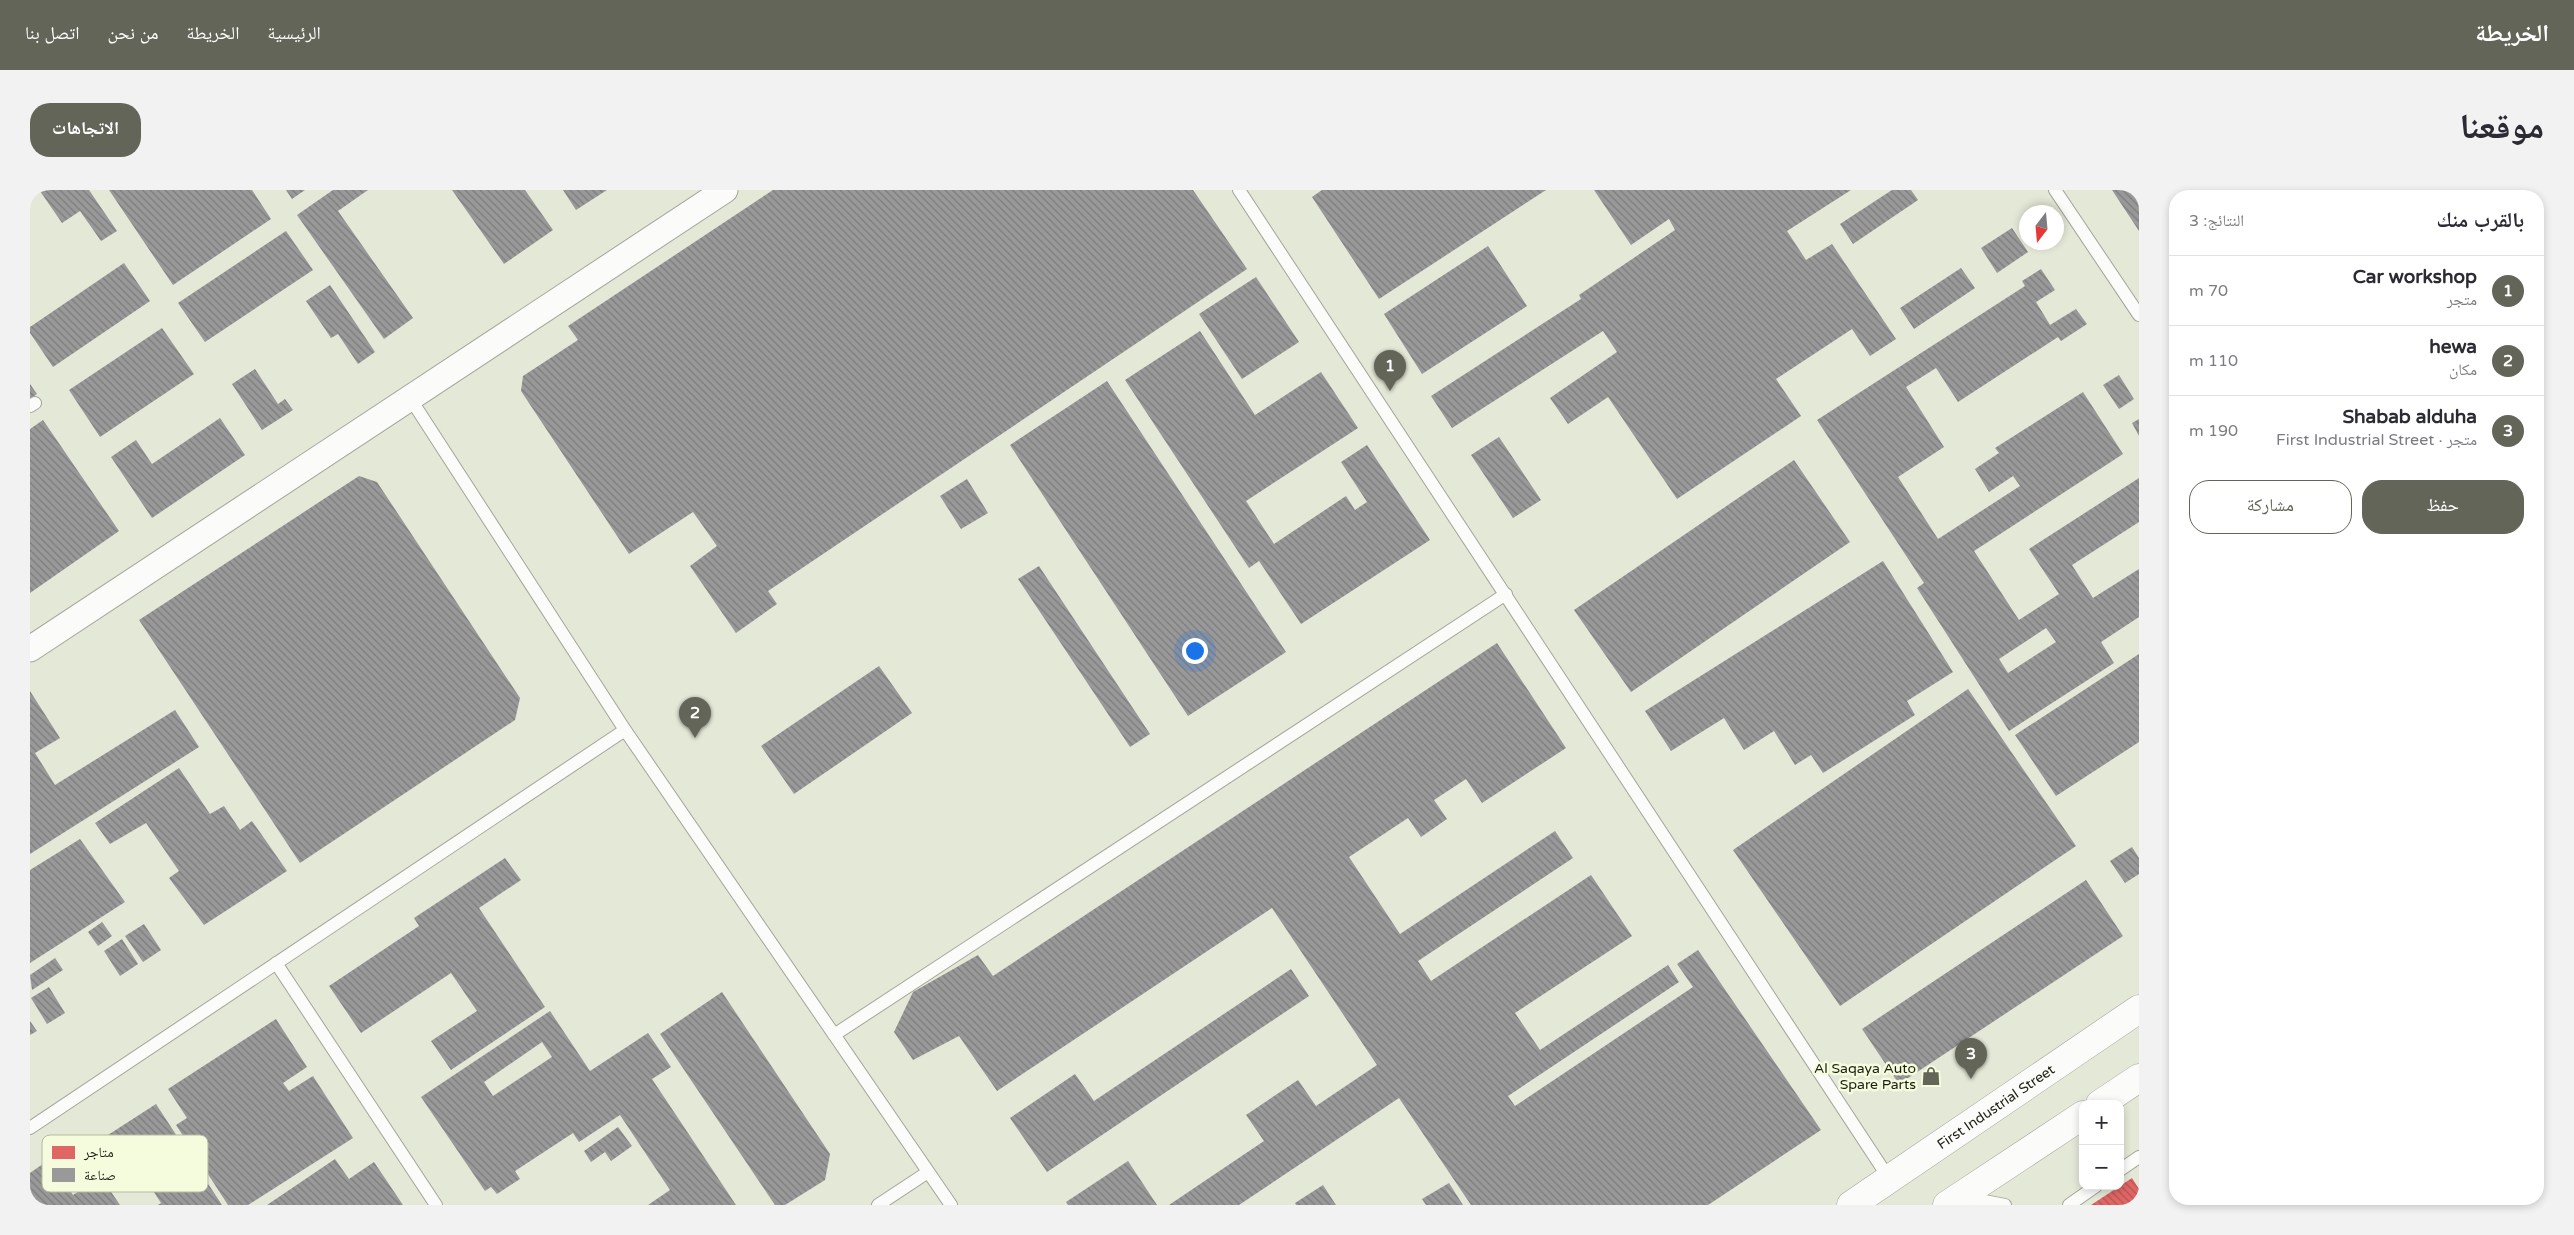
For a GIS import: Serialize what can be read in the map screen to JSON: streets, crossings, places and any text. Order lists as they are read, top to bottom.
{
  "streets": {
    "main road": ["First Industrial Street"]
  },
  "places": {
    "shop": ["Al Saqaya Auto Spare Parts"]
  },
  "legend": ["متاجر", "صناعة"],
  "north": "bottom",
  "page": {
    "header": "الخريطة",
    "nav": [
      "الرئيسية",
      "الخريطة",
      "من نحن",
      "اتصل بنا"
    ],
    "title": "موقعنا",
    "buttons": [
      "الاتجاهات",
      ["حفظ", "مشاركة"]
    ],
    "heading": ["بالقرب منك", "النتائج: 3"],
    "list": [
      {
        "mark": "1",
        "name": "Car workshop",
        "note": "متجر",
        "value": "70 m"
      },
      {
        "mark": "2",
        "name": "hewa",
        "note": "مكان",
        "value": "110 m"
      },
      {
        "mark": "3",
        "name": "Shabab alduha",
        "note": "متجر · First Industrial Street",
        "value": "190 m"
      }
    ],
    "pins": ["1", "2", "3"],
    "map_buttons": ["+", "−"]
  }
}
